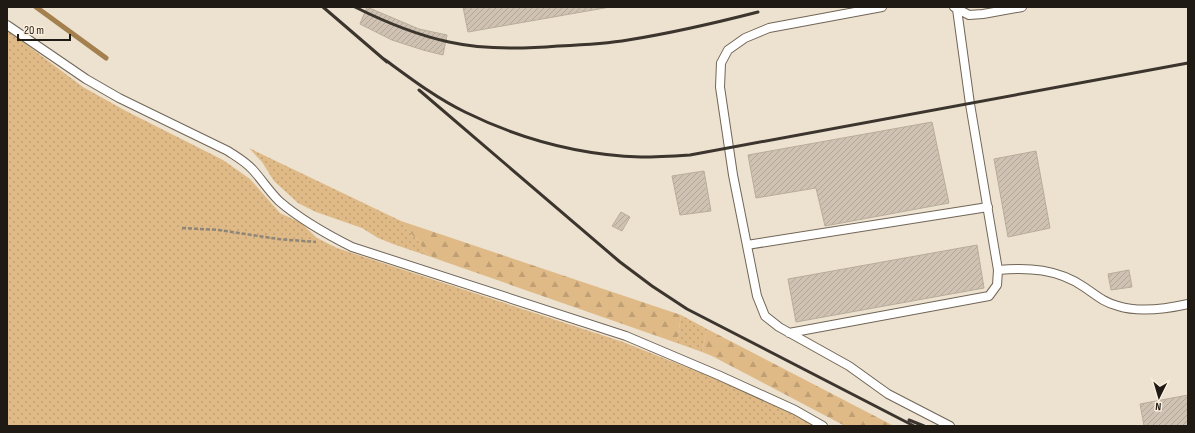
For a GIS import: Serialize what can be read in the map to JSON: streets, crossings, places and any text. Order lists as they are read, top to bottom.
{
  "scale_bar": "20 m",
  "north": "bottom"
}
